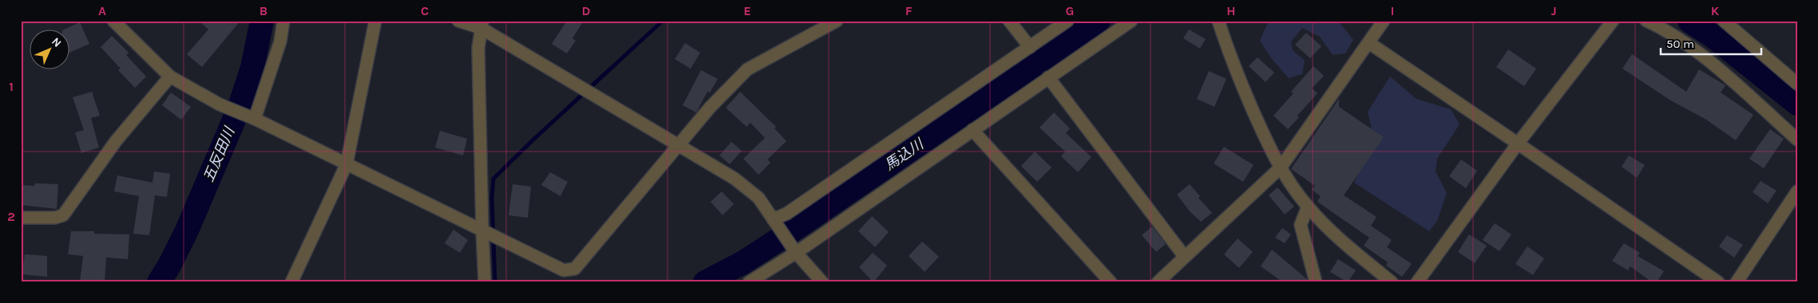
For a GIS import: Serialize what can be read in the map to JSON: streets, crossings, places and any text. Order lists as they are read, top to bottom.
{
  "water": ["五反田川", "馬込川"],
  "scale_bar": "50 m",
  "north": "top right",
  "grid": {
    "columns": [
      "A",
      "B",
      "C",
      "D",
      "E",
      "F",
      "G",
      "H",
      "I",
      "J",
      "K"
    ],
    "rows": ["1", "2"]
  }
}
